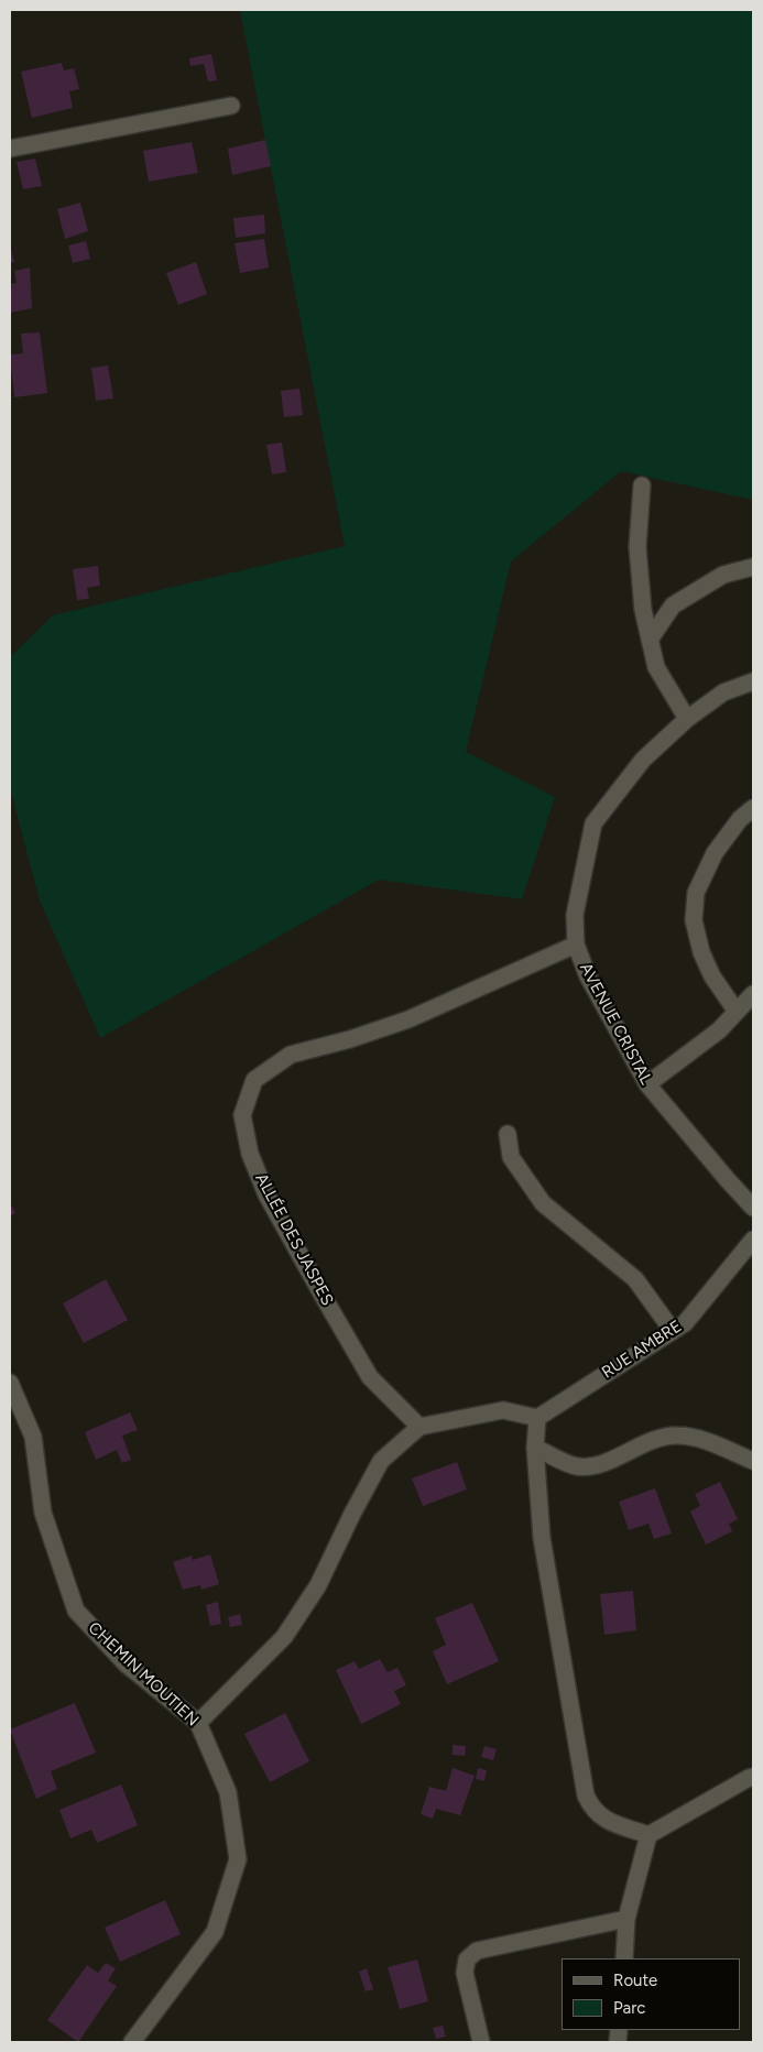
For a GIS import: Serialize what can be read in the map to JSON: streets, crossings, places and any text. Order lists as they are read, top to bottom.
{
  "streets": {
    "street": [
      "AVENUE CRISTAL",
      "ALLÉE DES JASPES",
      "RUE AMBRE",
      "CHEMIN MOUTIEN"
    ]
  },
  "crossings": [
    ["AVENUE CRISTAL", "ALLÉE DES JASPES"]
  ],
  "legend": ["Route", "Parc"]
}
